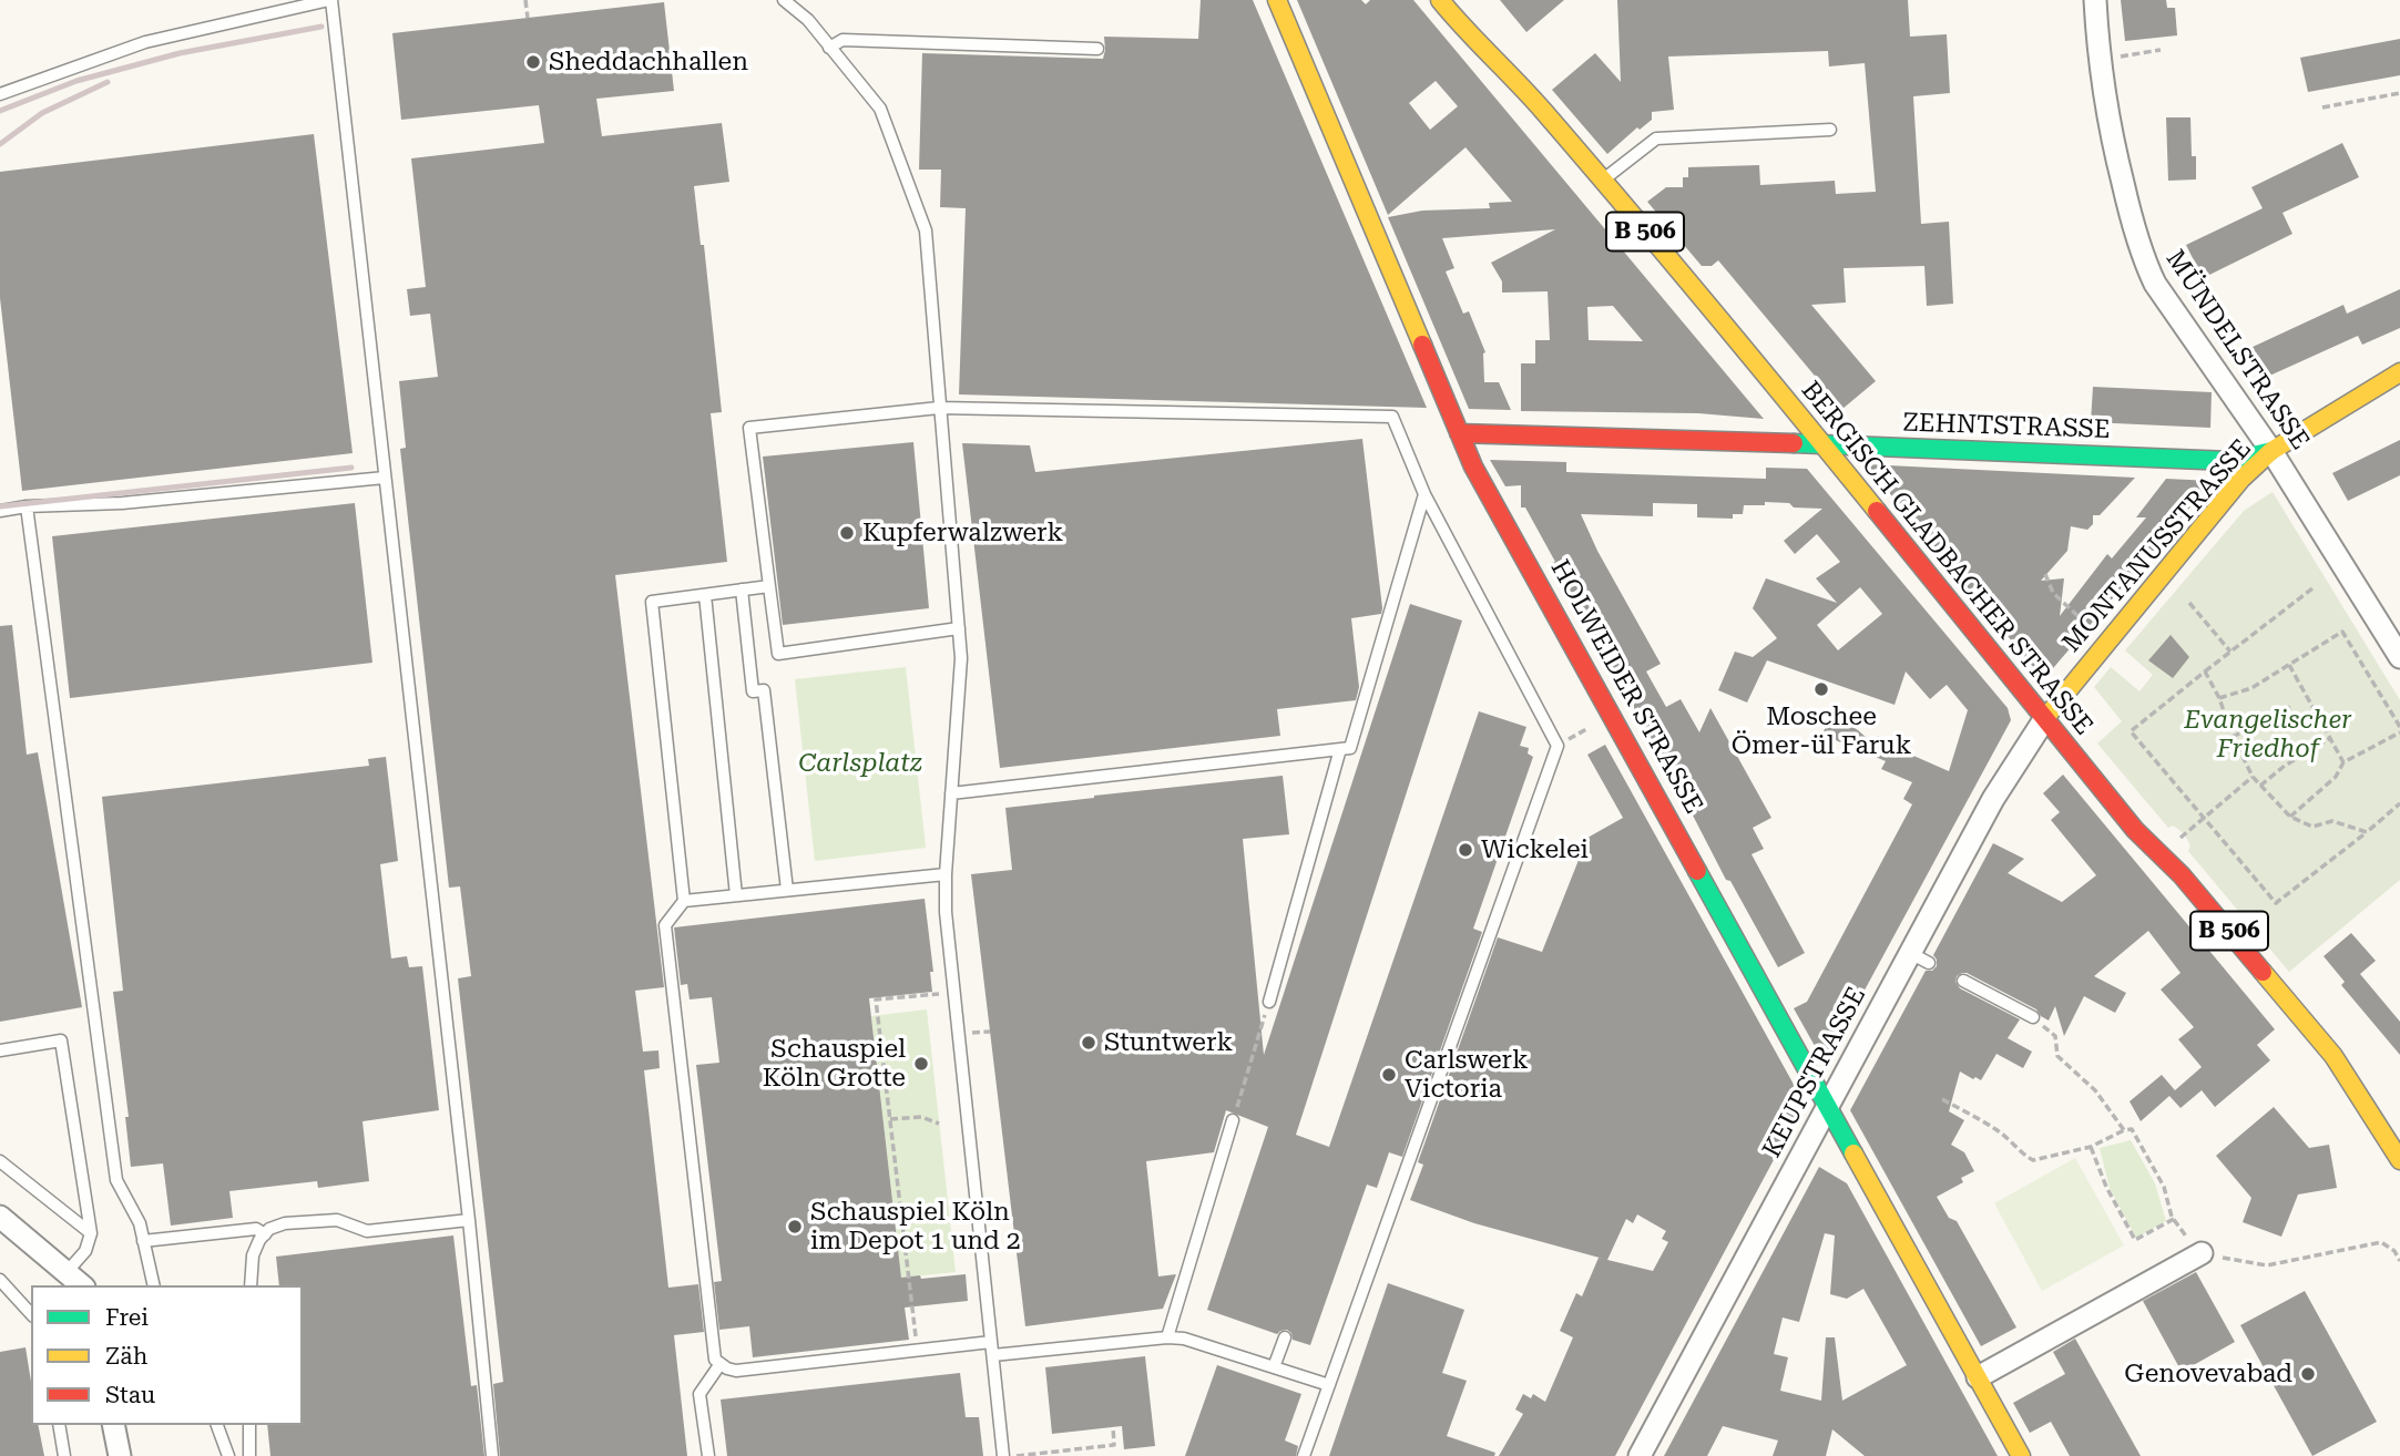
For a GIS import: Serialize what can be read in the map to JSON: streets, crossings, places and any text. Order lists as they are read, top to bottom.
{
  "streets": {
    "street": [
      "B 506",
      "MÜNDELSTRASSE",
      "ZEHNTSTRASSE",
      "MONTANUSSTRASSE",
      "BERGISCH GLADBACHER STRASSE",
      "HOLWEIDER STRASSE",
      "KEUPSTRASSE"
    ]
  },
  "crossings": [
    ["MÜNDELSTRASSE", "ZEHNTSTRASSE"],
    ["MÜNDELSTRASSE", "MONTANUSSTRASSE"],
    ["ZEHNTSTRASSE", "MONTANUSSTRASSE"],
    ["ZEHNTSTRASSE", "BERGISCH GLADBACHER STRASSE"],
    ["ZEHNTSTRASSE", "HOLWEIDER STRASSE"],
    ["MONTANUSSTRASSE", "BERGISCH GLADBACHER STRASSE"],
    ["MONTANUSSTRASSE", "KEUPSTRASSE"],
    ["BERGISCH GLADBACHER STRASSE", "KEUPSTRASSE"],
    ["HOLWEIDER STRASSE", "KEUPSTRASSE"]
  ],
  "parks": ["Evangelischer Friedhof", "Carlsplatz"],
  "places": [
    "Sheddachhallen",
    "Kupferwalzwerk",
    "Moschee Ömer-ül Faruk",
    "Wickelei",
    "Stuntwerk",
    "Schauspiel Köln Grotte",
    "Carlswerk Victoria",
    "Schauspiel Köln im Depot 1 und 2",
    "Genovevabad"
  ],
  "legend": ["Frei", "Zäh", "Stau"]
}
